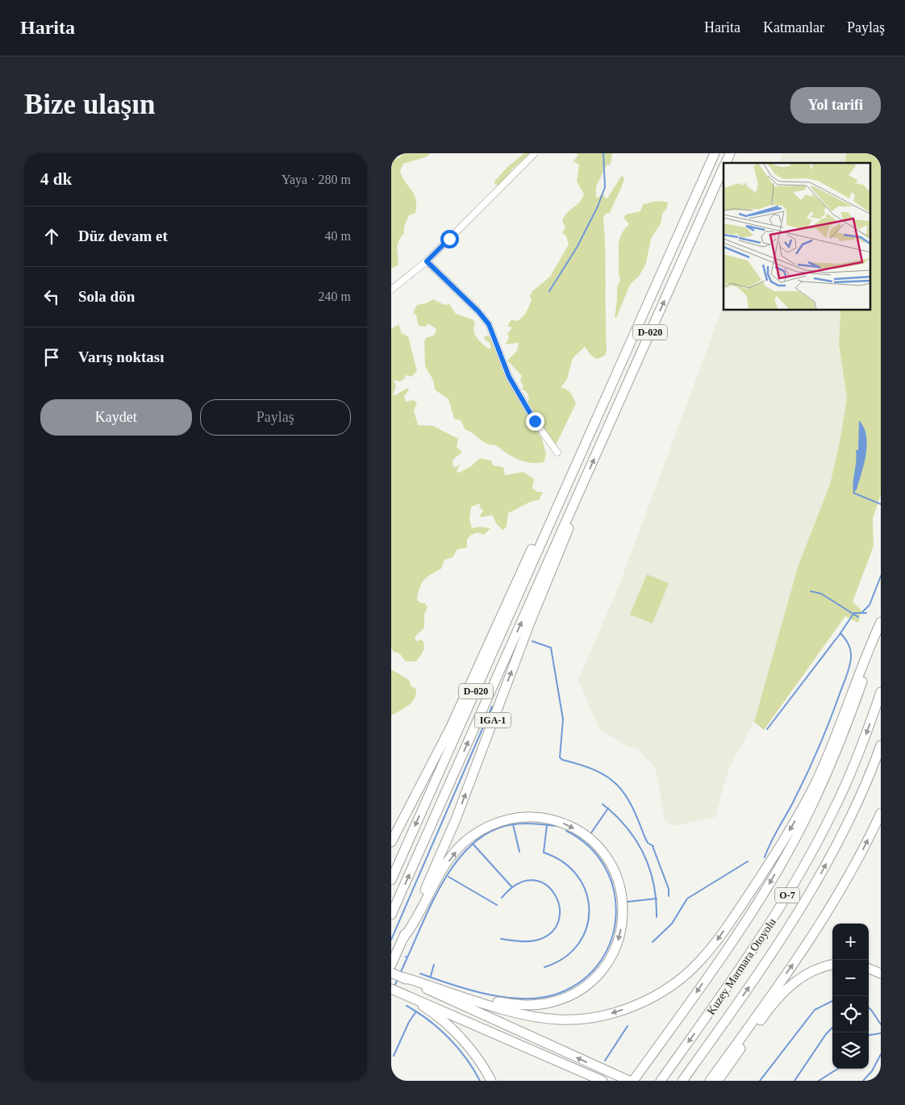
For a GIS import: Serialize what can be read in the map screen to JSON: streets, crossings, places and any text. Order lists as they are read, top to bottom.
{
  "streets": {
    "highway": [
      "D-020",
      "IGA-1",
      "O-7",
      "Kuzey Marmara Otoyolu"
    ]
  },
  "crossings": [
    ["D-020", "IGA-1"]
  ],
  "page": {
    "header": "Harita",
    "nav": ["Harita", "Katmanlar", "Paylaş"],
    "buttons": [
      "Yol tarifi",
      ["Kaydet", "Paylaş"]
    ],
    "title": "Bize ulaşın",
    "heading": ["4 dk", "Yaya · 280 m"],
    "list": [
      ["Düz devam et", "40 m"],
      ["Sola dön", "240 m"],
      "Varış noktası"
    ],
    "map_buttons": ["+", "−"]
  }
}
